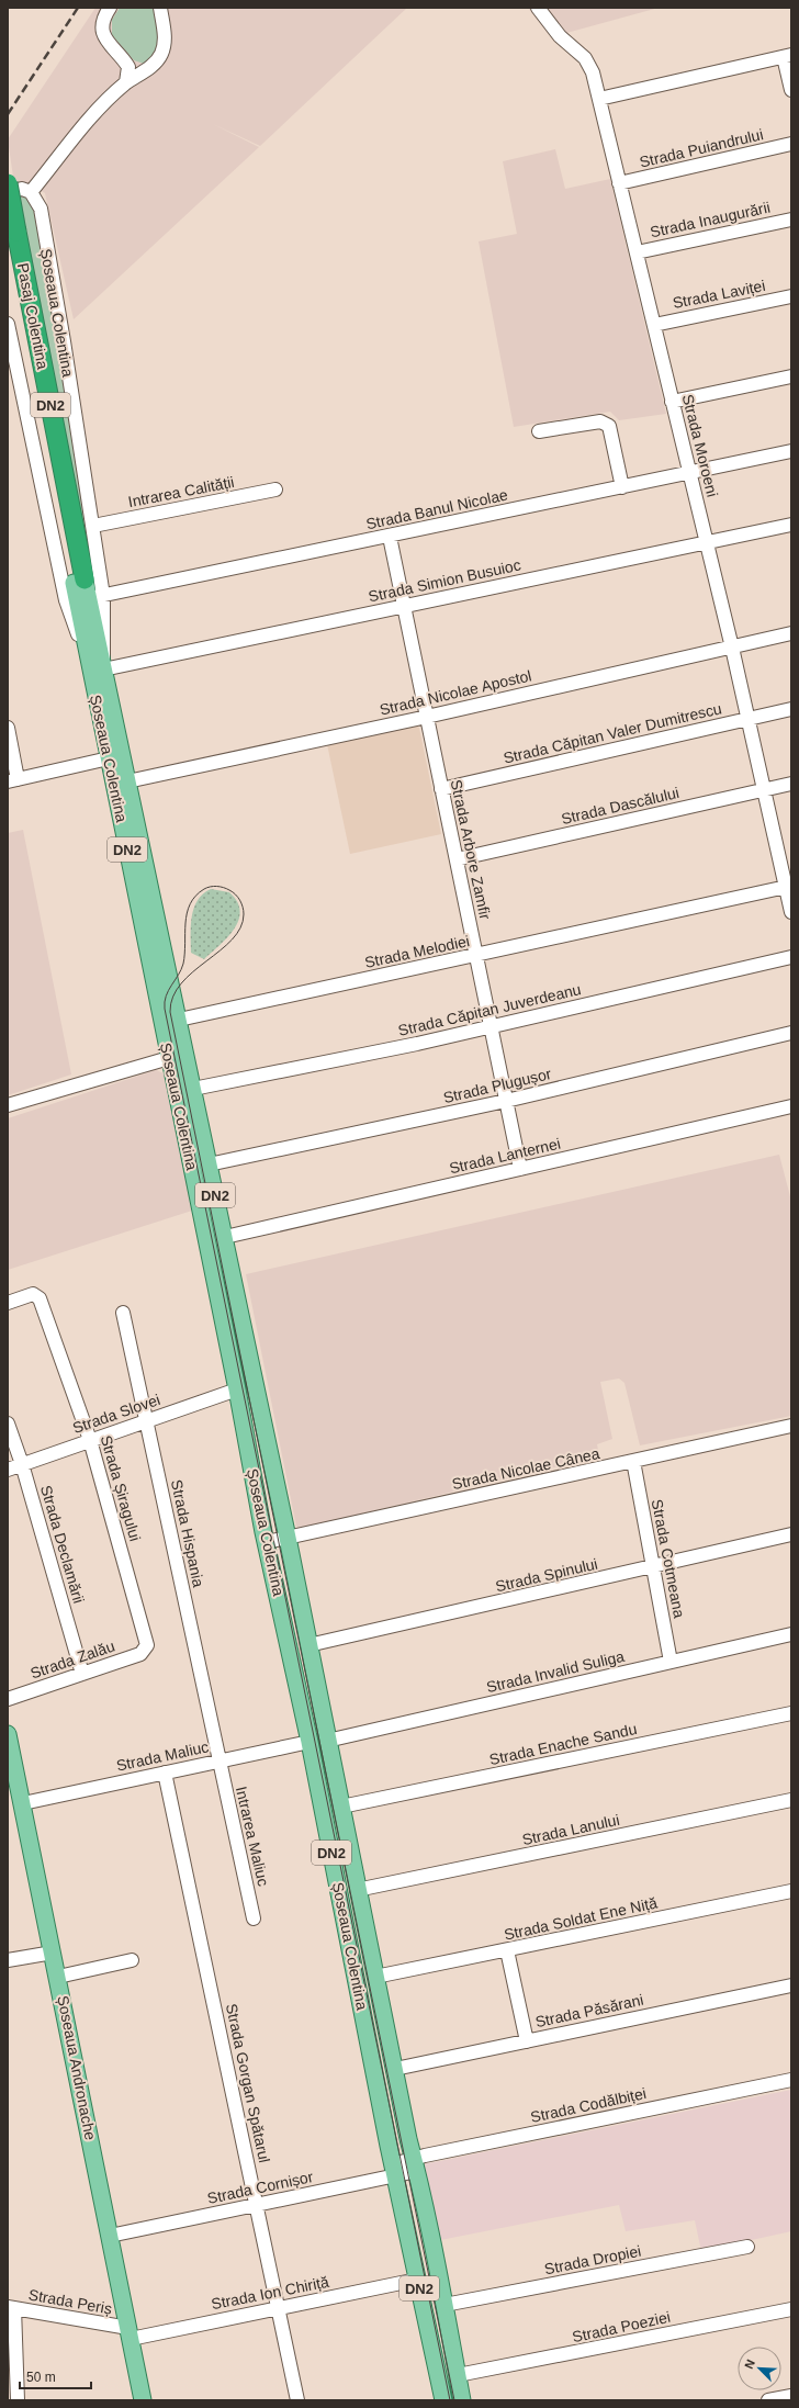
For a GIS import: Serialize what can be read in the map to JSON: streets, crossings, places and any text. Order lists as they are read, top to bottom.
{
  "streets": {
    "highway": ["Pasaj Colentina", "DN2"],
    "main road": ["Șoseaua Colentina", "Șoseaua Andronache"],
    "street": [
      "Strada Puiandrului",
      "Strada Inaugurării",
      "Strada Laviței",
      "Strada Moroeni",
      "Intrarea Calității",
      "Strada Banul Nicolae",
      "Strada Simion Busuioc",
      "Strada Nicolae Apostol",
      "Strada Căpitan Valer Dumitrescu",
      "Strada Dascălului",
      "Strada Arbore Zamfir",
      "Strada Melodiei",
      "Strada Căpitan Juverdeanu",
      "Strada Plugușor",
      "Strada Lanternei",
      "Strada Slovei",
      "Strada Nicolae Cânea",
      "Strada Șiragului",
      "Strada Hispania",
      "Strada Declamării",
      "Strada Cotmeana",
      "Strada Spinului",
      "Strada Zalău",
      "Strada Invalid Suliga",
      "Strada Enache Sandu",
      "Strada Maliuc",
      "Strada Lanului",
      "Intrarea Maliuc",
      "Strada Soldat Ene Niță",
      "Strada Păsărani",
      "Strada Gorgan Spătarul",
      "Strada Codălbiței",
      "Strada Cornișor",
      "Strada Dropiei",
      "Strada Ion Chiriță",
      "Strada Periș",
      "Strada Poeziei"
    ]
  },
  "crossings": [
    ["Strada Puiandrului", "Strada Moroeni"],
    ["Strada Inaugurării", "Strada Moroeni"],
    ["Strada Laviței", "Strada Moroeni"],
    ["Șoseaua Colentina", "Pasaj Colentina"],
    ["Șoseaua Colentina", "Intrarea Calității"],
    ["Șoseaua Colentina", "Strada Banul Nicolae"],
    ["Șoseaua Colentina", "Strada Simion Busuioc"],
    ["Șoseaua Colentina", "Strada Nicolae Apostol"],
    ["Șoseaua Colentina", "Strada Melodiei"],
    ["Șoseaua Colentina", "Strada Căpitan Juverdeanu"],
    ["Șoseaua Colentina", "Strada Plugușor"],
    ["Șoseaua Colentina", "Strada Lanternei"],
    ["Șoseaua Colentina", "Strada Slovei"],
    ["Șoseaua Colentina", "Strada Nicolae Cânea"],
    ["Șoseaua Colentina", "Strada Spinului"],
    ["Șoseaua Colentina", "Strada Invalid Suliga"],
    ["Șoseaua Colentina", "Strada Enache Sandu"],
    ["Șoseaua Colentina", "Strada Maliuc"],
    ["Șoseaua Colentina", "Strada Lanului"],
    ["Șoseaua Colentina", "Strada Soldat Ene Niță"],
    ["Șoseaua Colentina", "Strada Păsărani"],
    ["Șoseaua Colentina", "Strada Codălbiței"],
    ["Șoseaua Colentina", "Strada Cornișor"],
    ["Șoseaua Colentina", "Strada Dropiei"],
    ["Șoseaua Colentina", "Strada Ion Chiriță"],
    ["Șoseaua Colentina", "Strada Poeziei"],
    ["Strada Moroeni", "Strada Banul Nicolae"],
    ["Strada Moroeni", "Strada Simion Busuioc"],
    ["Strada Moroeni", "Strada Nicolae Apostol"],
    ["Strada Moroeni", "Strada Căpitan Valer Dumitrescu"],
    ["Strada Moroeni", "Strada Dascălului"],
    ["Strada Moroeni", "Strada Melodiei"],
    ["Strada Banul Nicolae", "Strada Arbore Zamfir"],
    ["Strada Simion Busuioc", "Strada Arbore Zamfir"],
    ["Strada Nicolae Apostol", "Strada Arbore Zamfir"],
    ["Strada Căpitan Valer Dumitrescu", "Strada Arbore Zamfir"],
    ["Strada Dascălului", "Strada Arbore Zamfir"],
    ["Strada Arbore Zamfir", "Strada Melodiei"],
    ["Strada Arbore Zamfir", "Strada Căpitan Juverdeanu"],
    ["Strada Arbore Zamfir", "Strada Plugușor"],
    ["Strada Arbore Zamfir", "Strada Lanternei"],
    ["Strada Slovei", "Strada Șiragului"],
    ["Strada Slovei", "Strada Hispania"],
    ["Strada Slovei", "Strada Declamării"],
    ["Strada Nicolae Cânea", "Strada Cotmeana"],
    ["Strada Șiragului", "Strada Zalău"],
    ["Strada Hispania", "Strada Maliuc"],
    ["Strada Hispania", "Intrarea Maliuc"],
    ["Strada Declamării", "Strada Zalău"],
    ["Strada Cotmeana", "Strada Spinului"],
    ["Strada Cotmeana", "Strada Invalid Suliga"],
    ["Strada Maliuc", "Intrarea Maliuc"],
    ["Strada Maliuc", "Șoseaua Andronache"],
    ["Strada Maliuc", "Strada Gorgan Spătarul"],
    ["Șoseaua Andronache", "Strada Cornișor"],
    ["Șoseaua Andronache", "Strada Ion Chiriță"],
    ["Șoseaua Andronache", "Strada Periș"],
    ["Strada Gorgan Spătarul", "Strada Cornișor"],
    ["Strada Gorgan Spătarul", "Strada Ion Chiriță"],
    ["Strada Codălbiței", "Strada Cornișor"],
    ["Strada Ion Chiriță", "Strada Periș"]
  ],
  "scale_bar": "50 m",
  "north": "top left"
}
